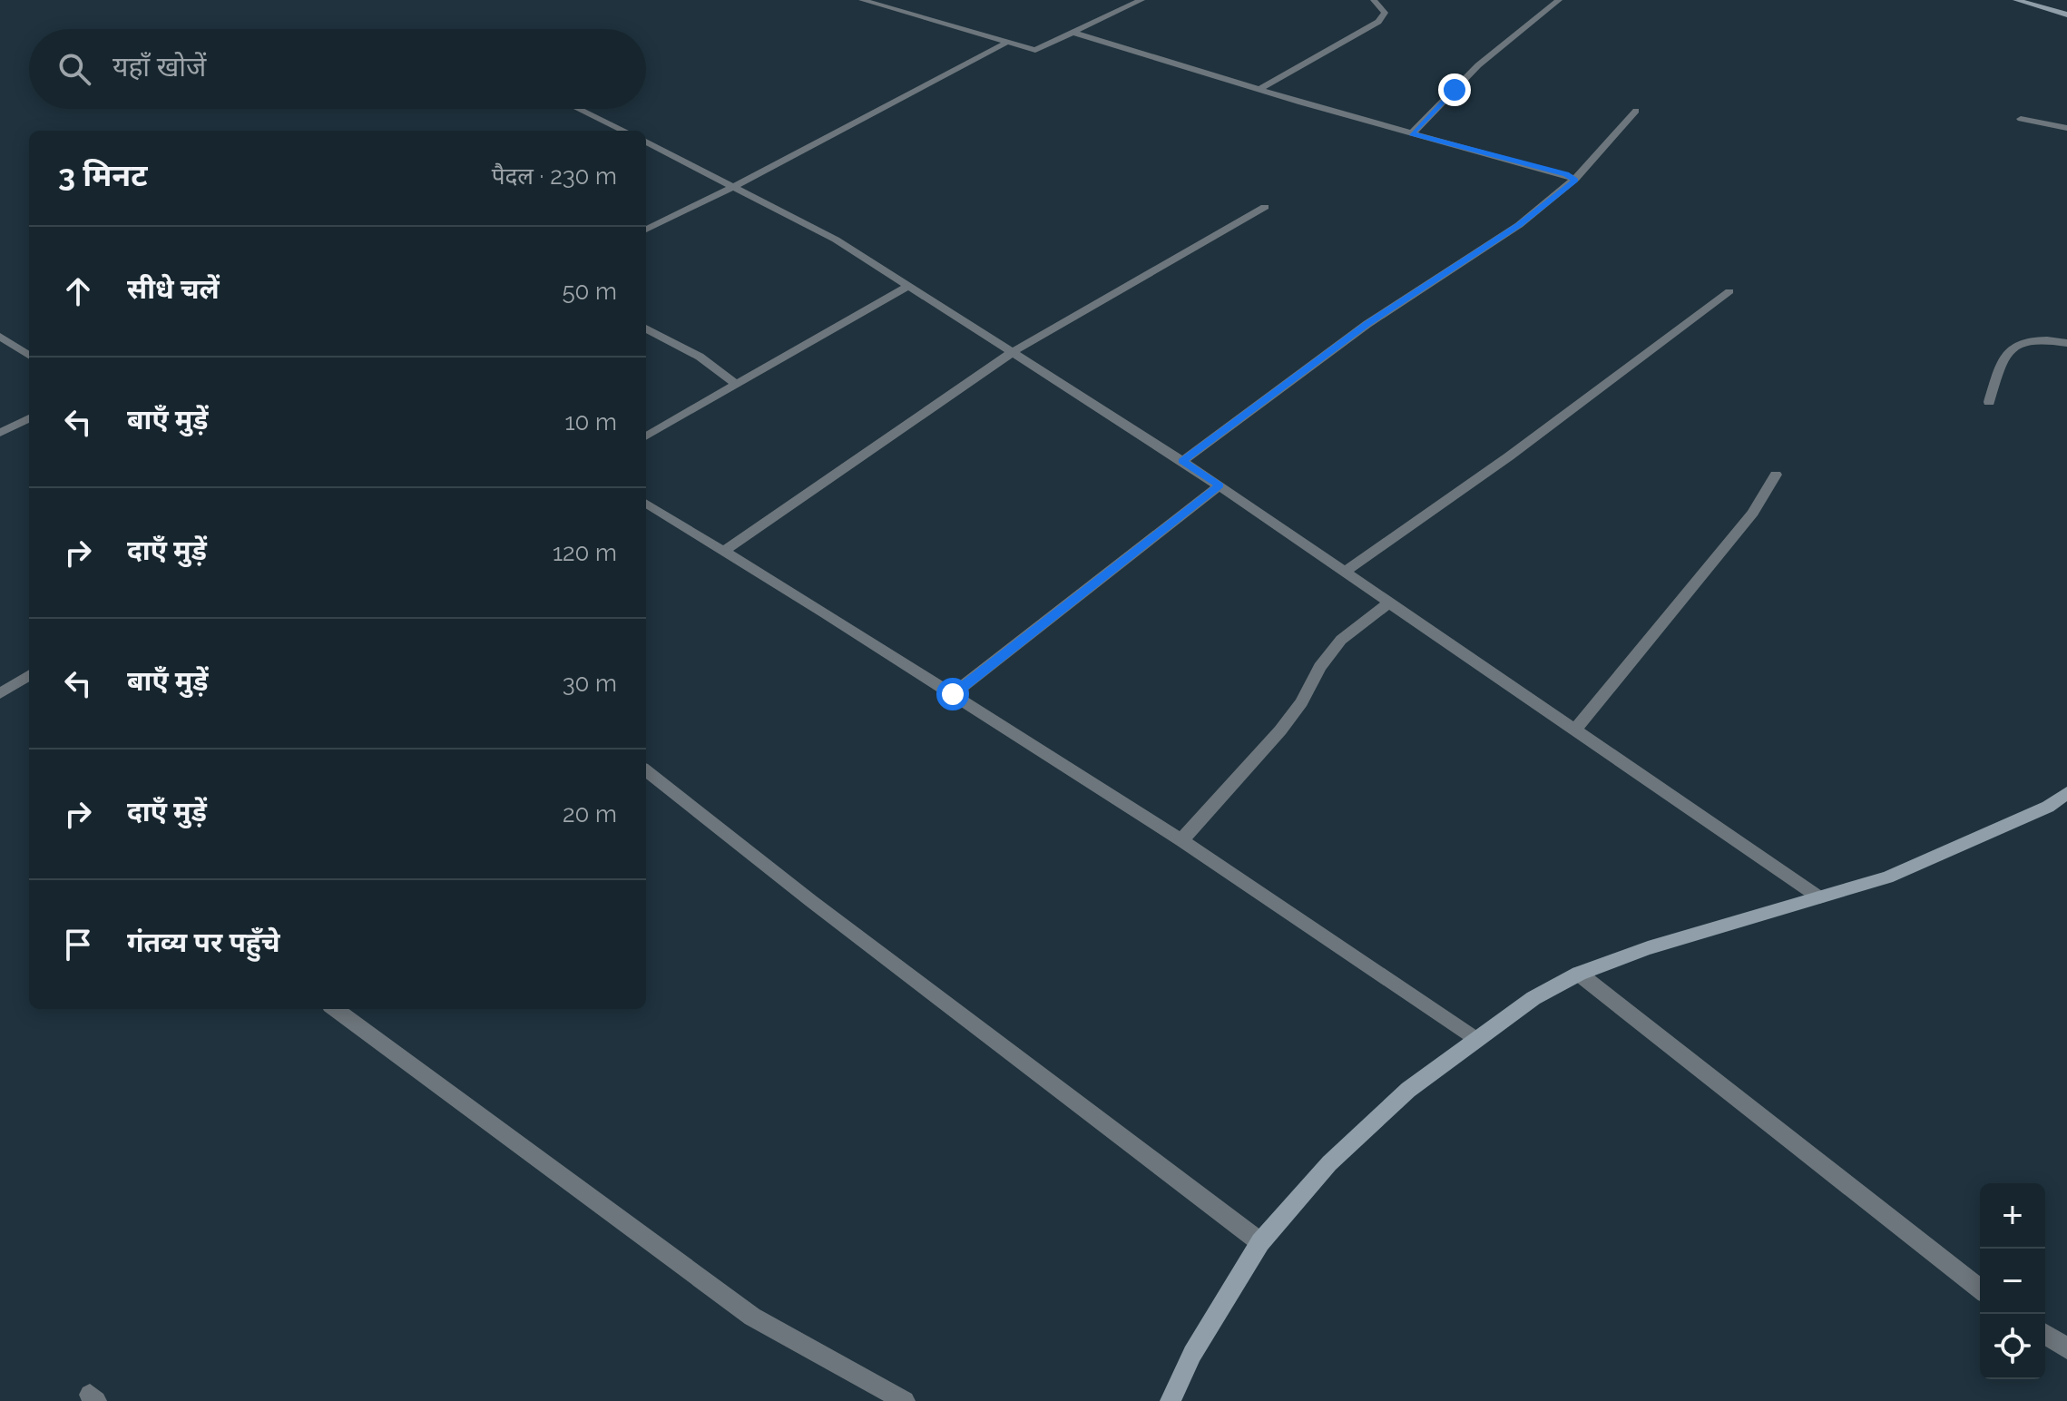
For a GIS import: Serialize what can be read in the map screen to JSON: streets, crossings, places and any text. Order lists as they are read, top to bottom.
{
  "page": {
    "search": "यहाँ खोजें",
    "heading": ["3 मिनट", "पैदल · 230 m"],
    "list": [
      ["सीधे चलें", "50 m"],
      ["बाएँ मुड़ें", "10 m"],
      ["दाएँ मुड़ें", "120 m"],
      ["बाएँ मुड़ें", "30 m"],
      ["दाएँ मुड़ें", "20 m"],
      "गंतव्य पर पहुँचे"
    ],
    "map_buttons": ["+", "−"]
  }
}
